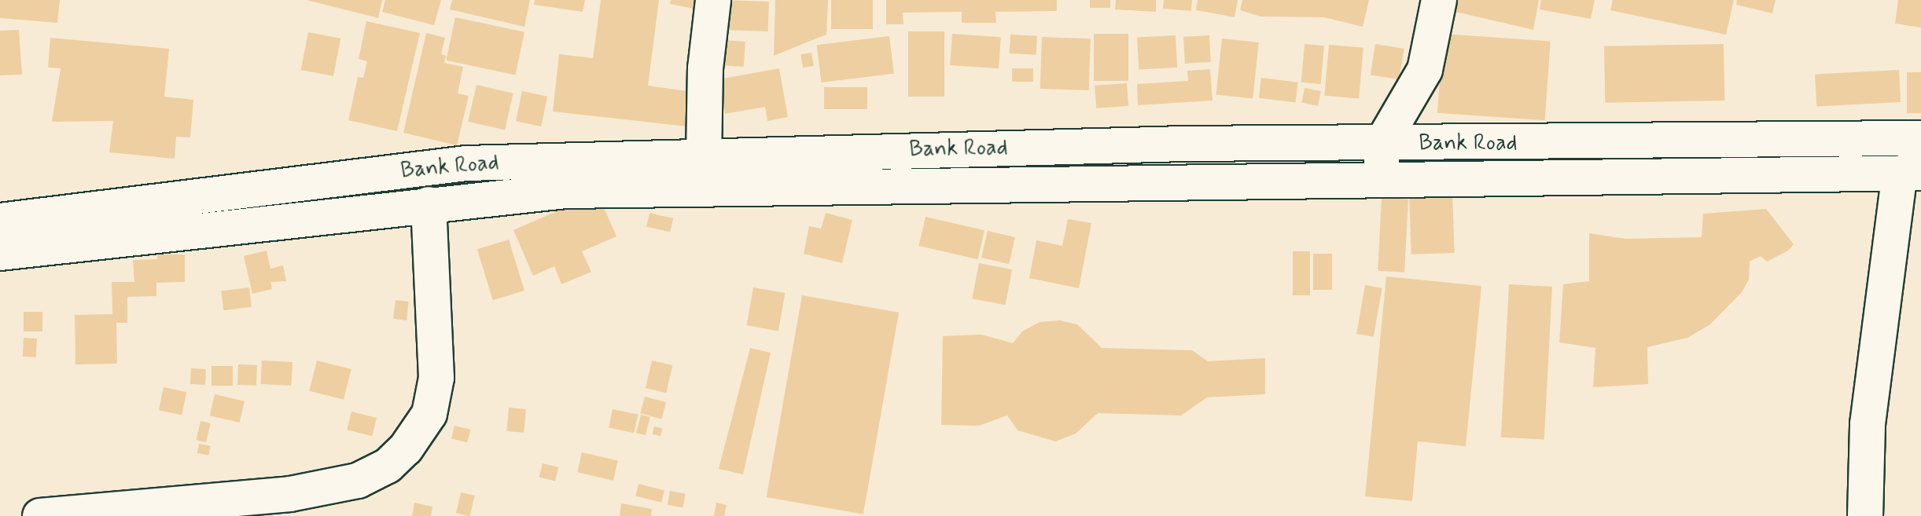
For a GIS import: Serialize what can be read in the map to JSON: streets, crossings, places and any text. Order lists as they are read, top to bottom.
{
  "streets": {
    "main road": ["Bank Road"]
  }
}
